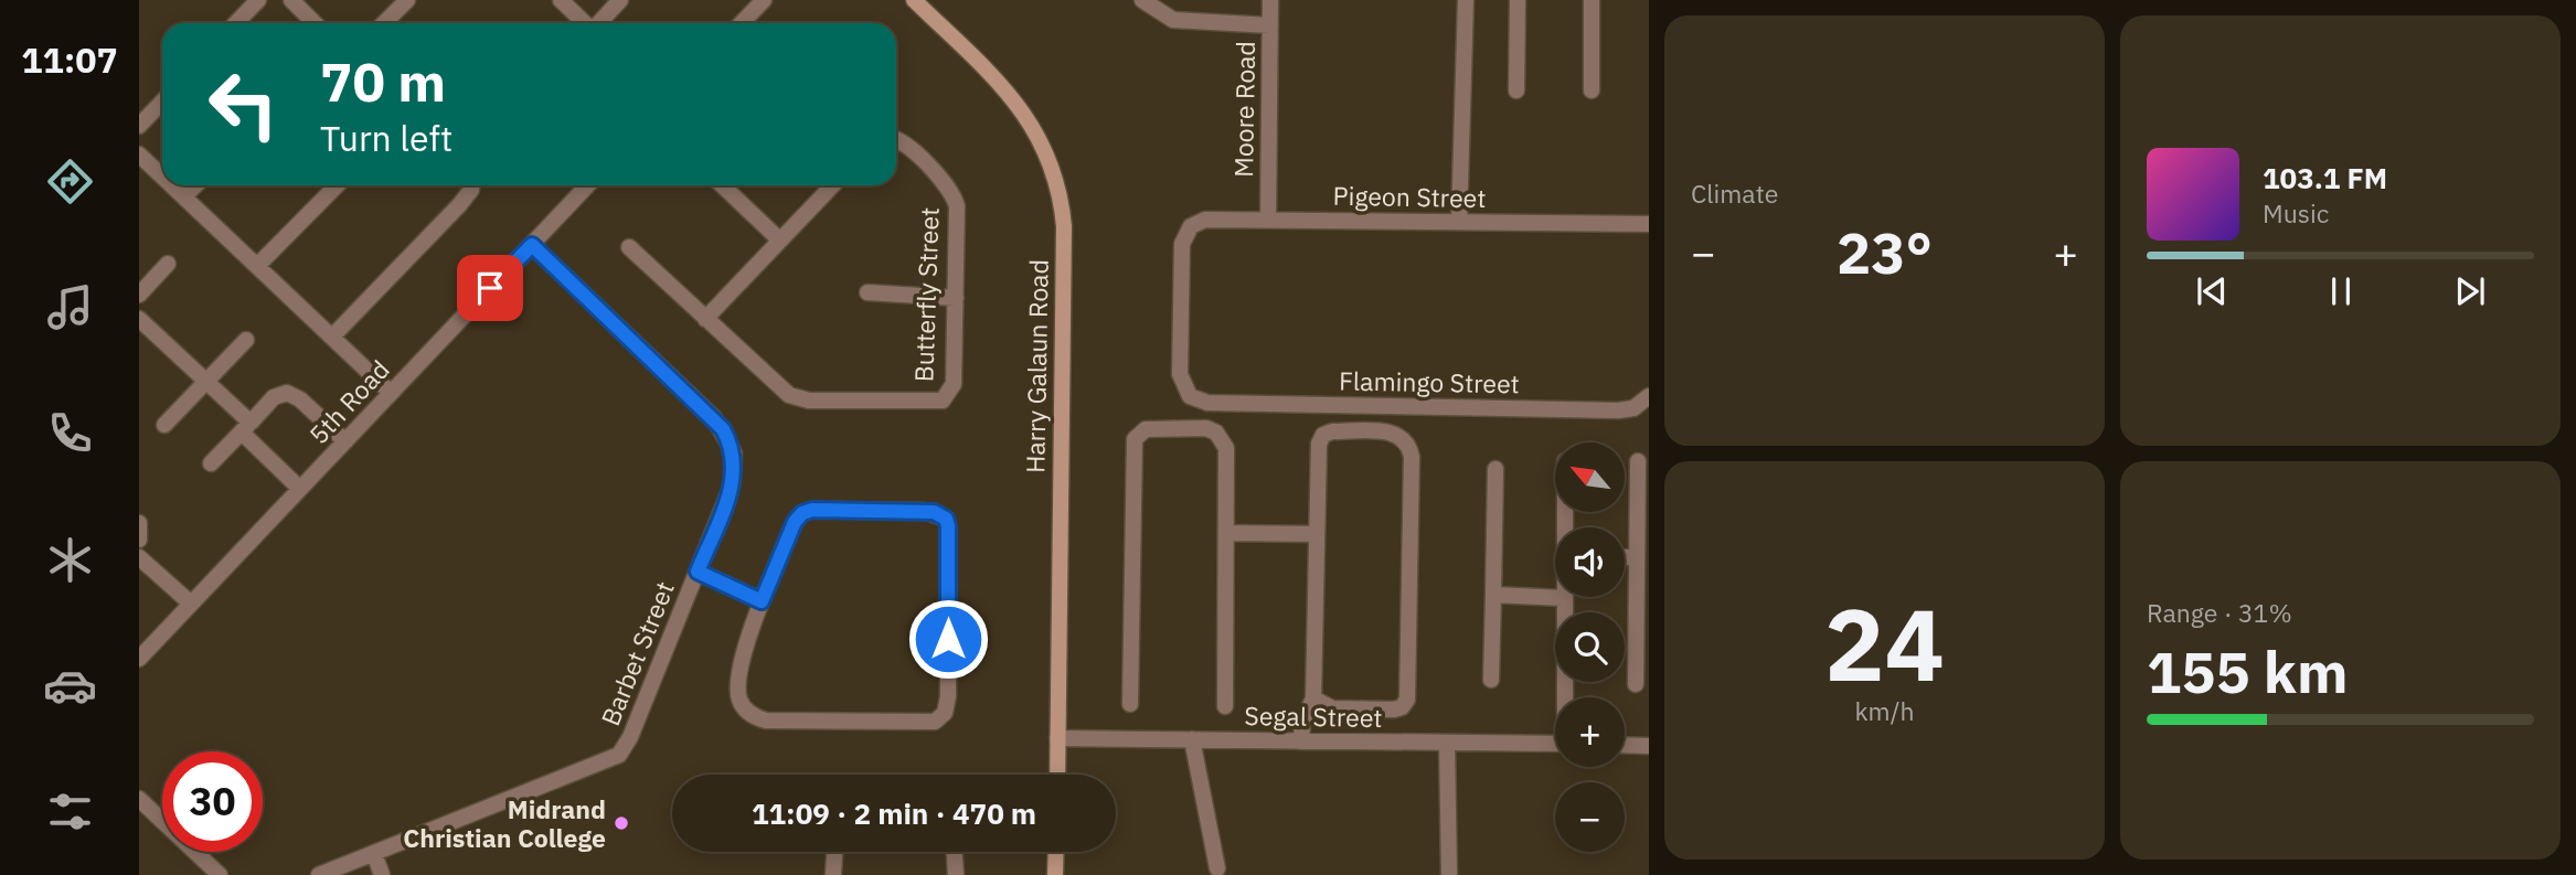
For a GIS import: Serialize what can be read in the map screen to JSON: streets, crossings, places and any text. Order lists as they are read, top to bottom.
{
  "streets": {
    "main road": ["Harry Galaun Road"],
    "street": [
      "Moore Road",
      "Pigeon Street",
      "Butterfly Street",
      "Flamingo Street",
      "5th Road",
      "Barbet Street",
      "Segal Street"
    ]
  },
  "crossings": [
    ["Moore Road", "Pigeon Street"],
    ["Pigeon Street", "Flamingo Street"],
    ["Harry Galaun Road", "Segal Street"],
    ["5th Road", "Barbet Street"]
  ],
  "places": ["Midrand Christian College"],
  "north": "top left",
  "page": {
    "tabs": "11:07",
    "tile": [
      "Climate",
      ["24", "km/h"],
      ["Range · 31%", "155 km"]
    ],
    "turn": ["70 m", "Turn left"],
    "song": ["103.1 FM", "Music"],
    "heat": ["−", "23°", "+"],
    "map_buttons": ["+", "−"],
    "limit": "30",
    "trip": "11:09 · 2 min · 470 m"
  }
}
